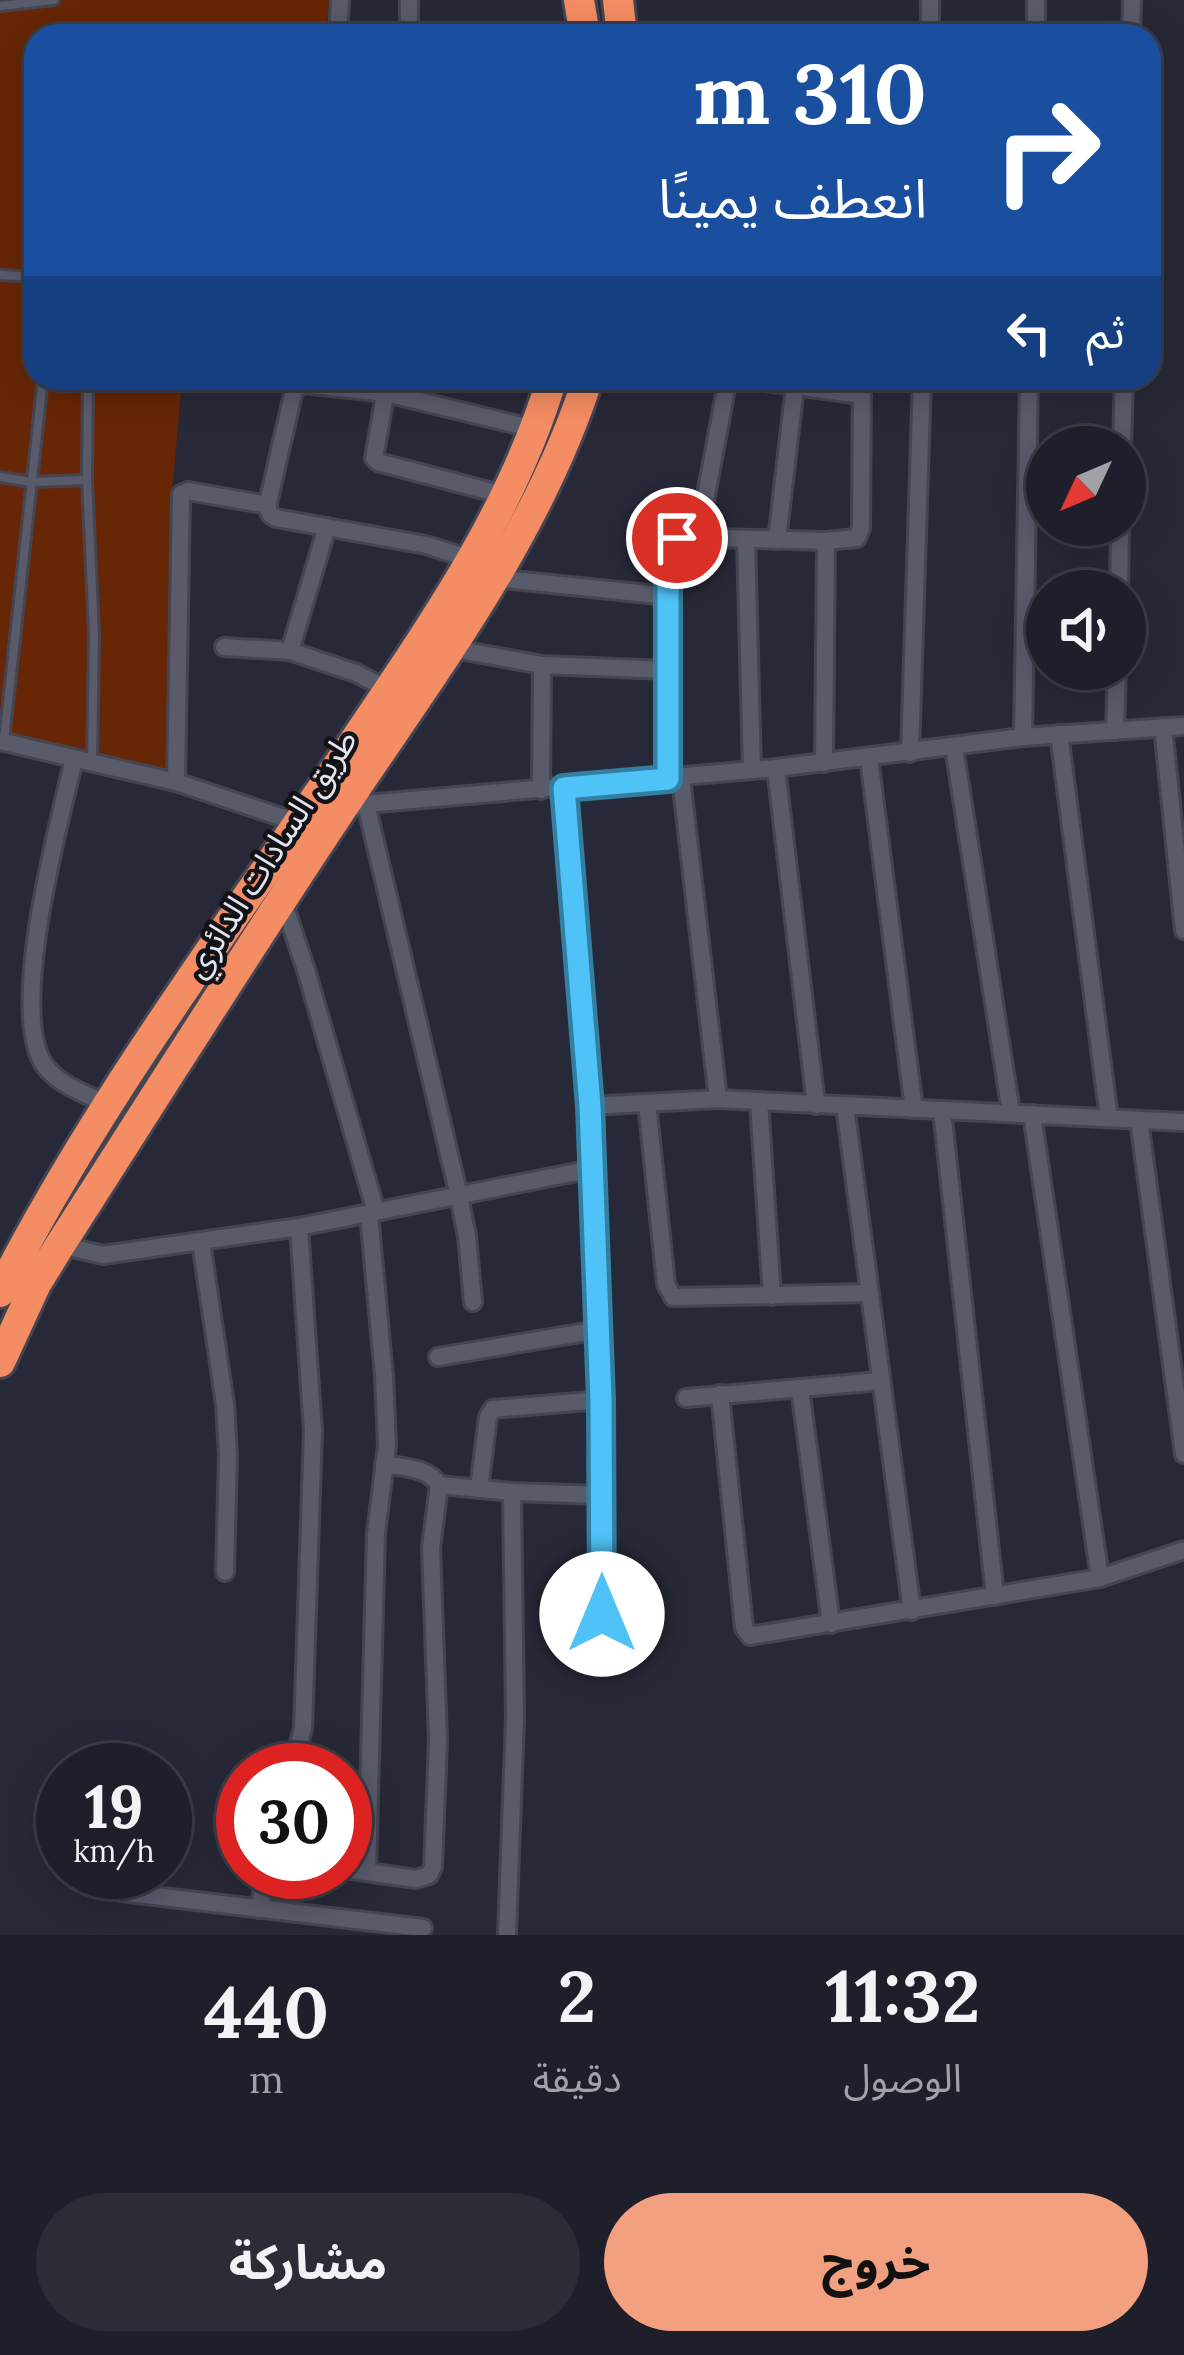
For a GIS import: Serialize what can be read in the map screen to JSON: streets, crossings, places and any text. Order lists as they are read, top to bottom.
{
  "streets": {
    "highway": ["طريق السادات الدائري"]
  },
  "north": "bottom left",
  "page": {
    "turn": ["310 m", "انعطف يمينًا"],
    "then": "ثم",
    "speed": "19 km/h",
    "limit": "30",
    "eta": [
      "11:32",
      "الوصول",
      "2",
      "دقيقة",
      "440",
      "m"
    ],
    "buttons": ["خروج", "مشاركة"]
  }
}
